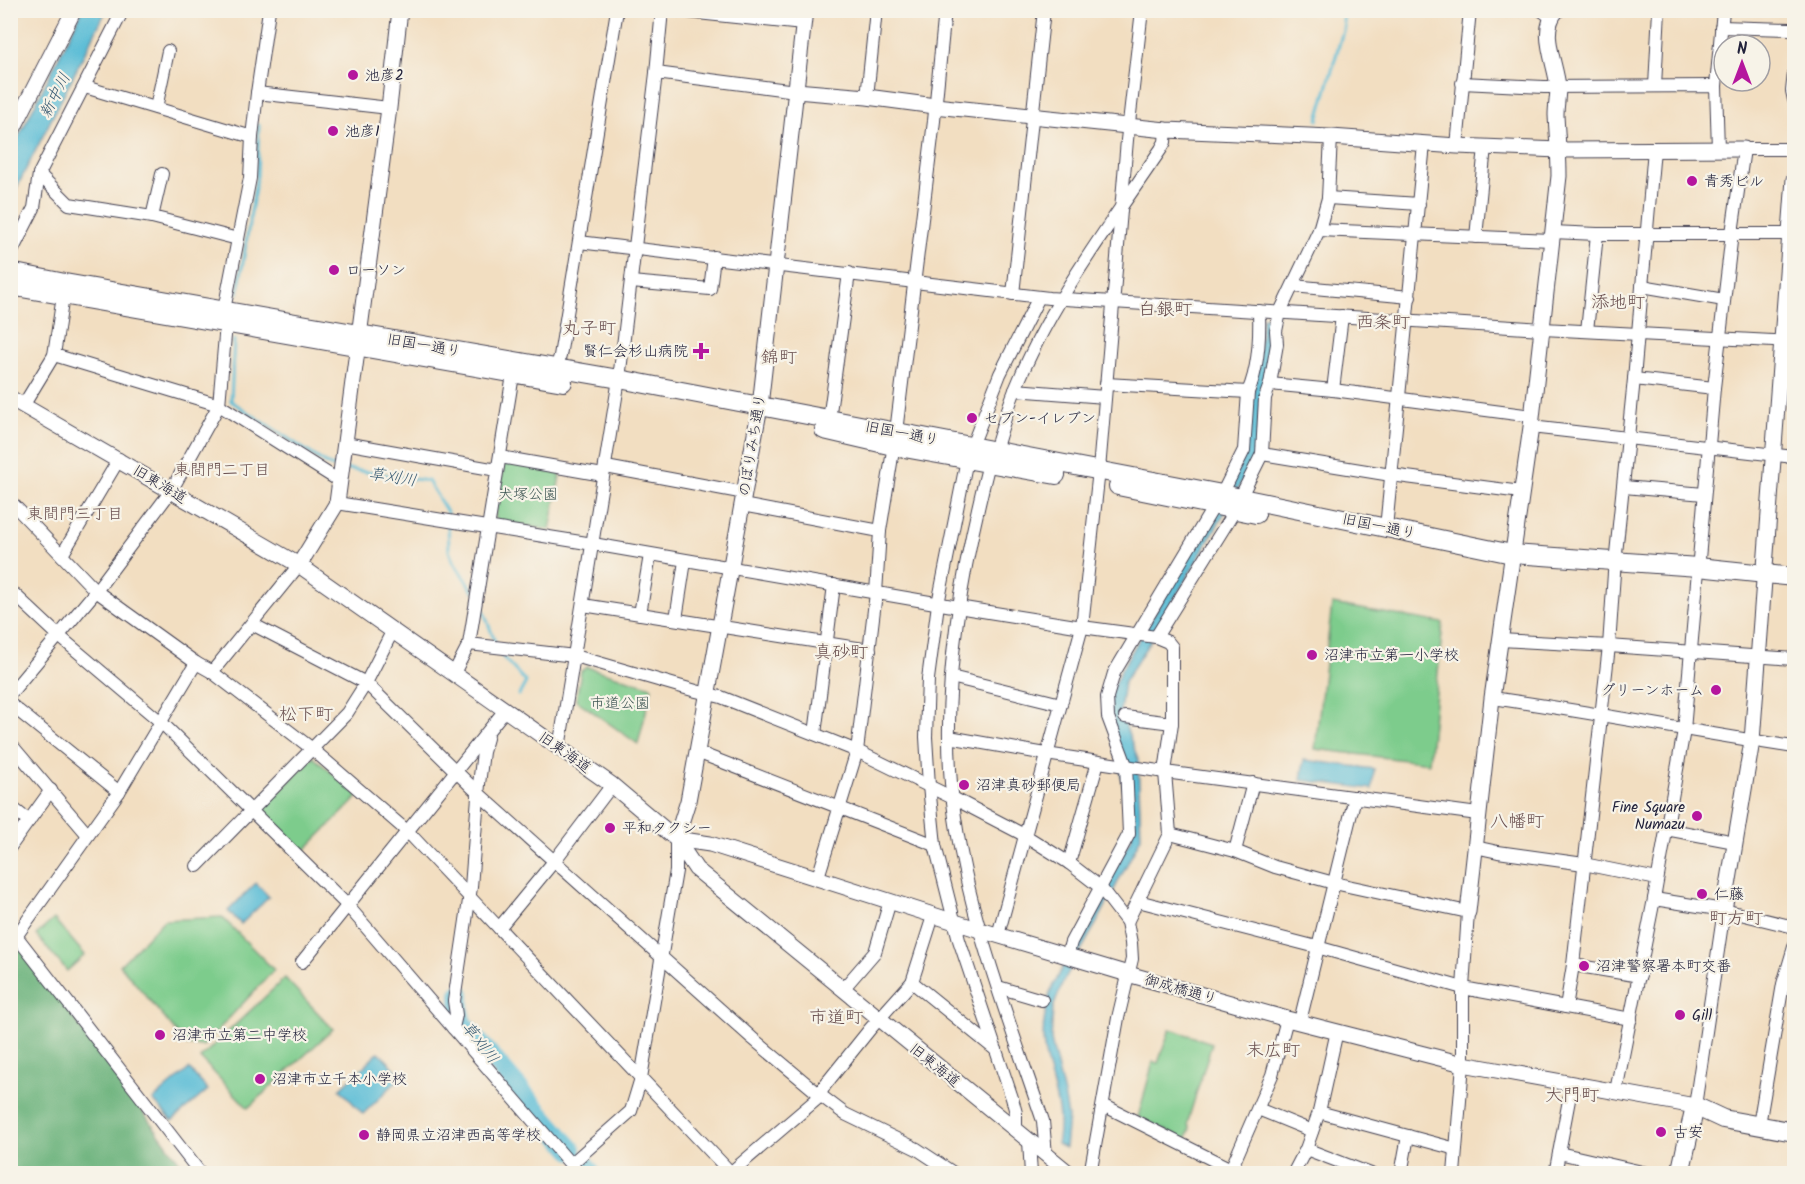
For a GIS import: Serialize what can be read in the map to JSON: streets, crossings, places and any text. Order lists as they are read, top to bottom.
{
  "streets": {
    "main road": ["旧国一通り"],
    "street": ["のぼりみち通り", "旧東海道", "御成橋通り"]
  },
  "crossings": [
    ["旧国一通り", "のぼりみち通り"],
    ["のぼりみち通り", "旧東海道"],
    ["のぼりみち通り", "御成橋通り"],
    ["旧東海道", "御成橋通り"]
  ],
  "districts": [
    "添地町",
    "白銀町",
    "西条町",
    "丸子町",
    "錦町",
    "東間門二丁目",
    "東間門三丁目",
    "真砂町",
    "松下町",
    "八幡町",
    "町方町",
    "市道町",
    "末広町",
    "大門町"
  ],
  "water": ["新中川", "草刈川"],
  "parks": ["犬塚公園", "市道公園"],
  "places": {
    "other": [
      "池彦2",
      "池彦1",
      "青秀ビル",
      "ローソン",
      "セブン-イレブン",
      "沼津市立第一小学校",
      "グリーンホーム",
      "沼津真砂郵便局",
      "Fine Square Numazu",
      "平和タクシー",
      "仁藤",
      "沼津警察署本町交番",
      "Gill",
      "沼津市立第二中学校",
      "沼津市立千本小学校",
      "古安",
      "静岡県立沼津西高等学校"
    ],
    "health": ["賢仁会杉山病院"]
  },
  "north": "top"
}
